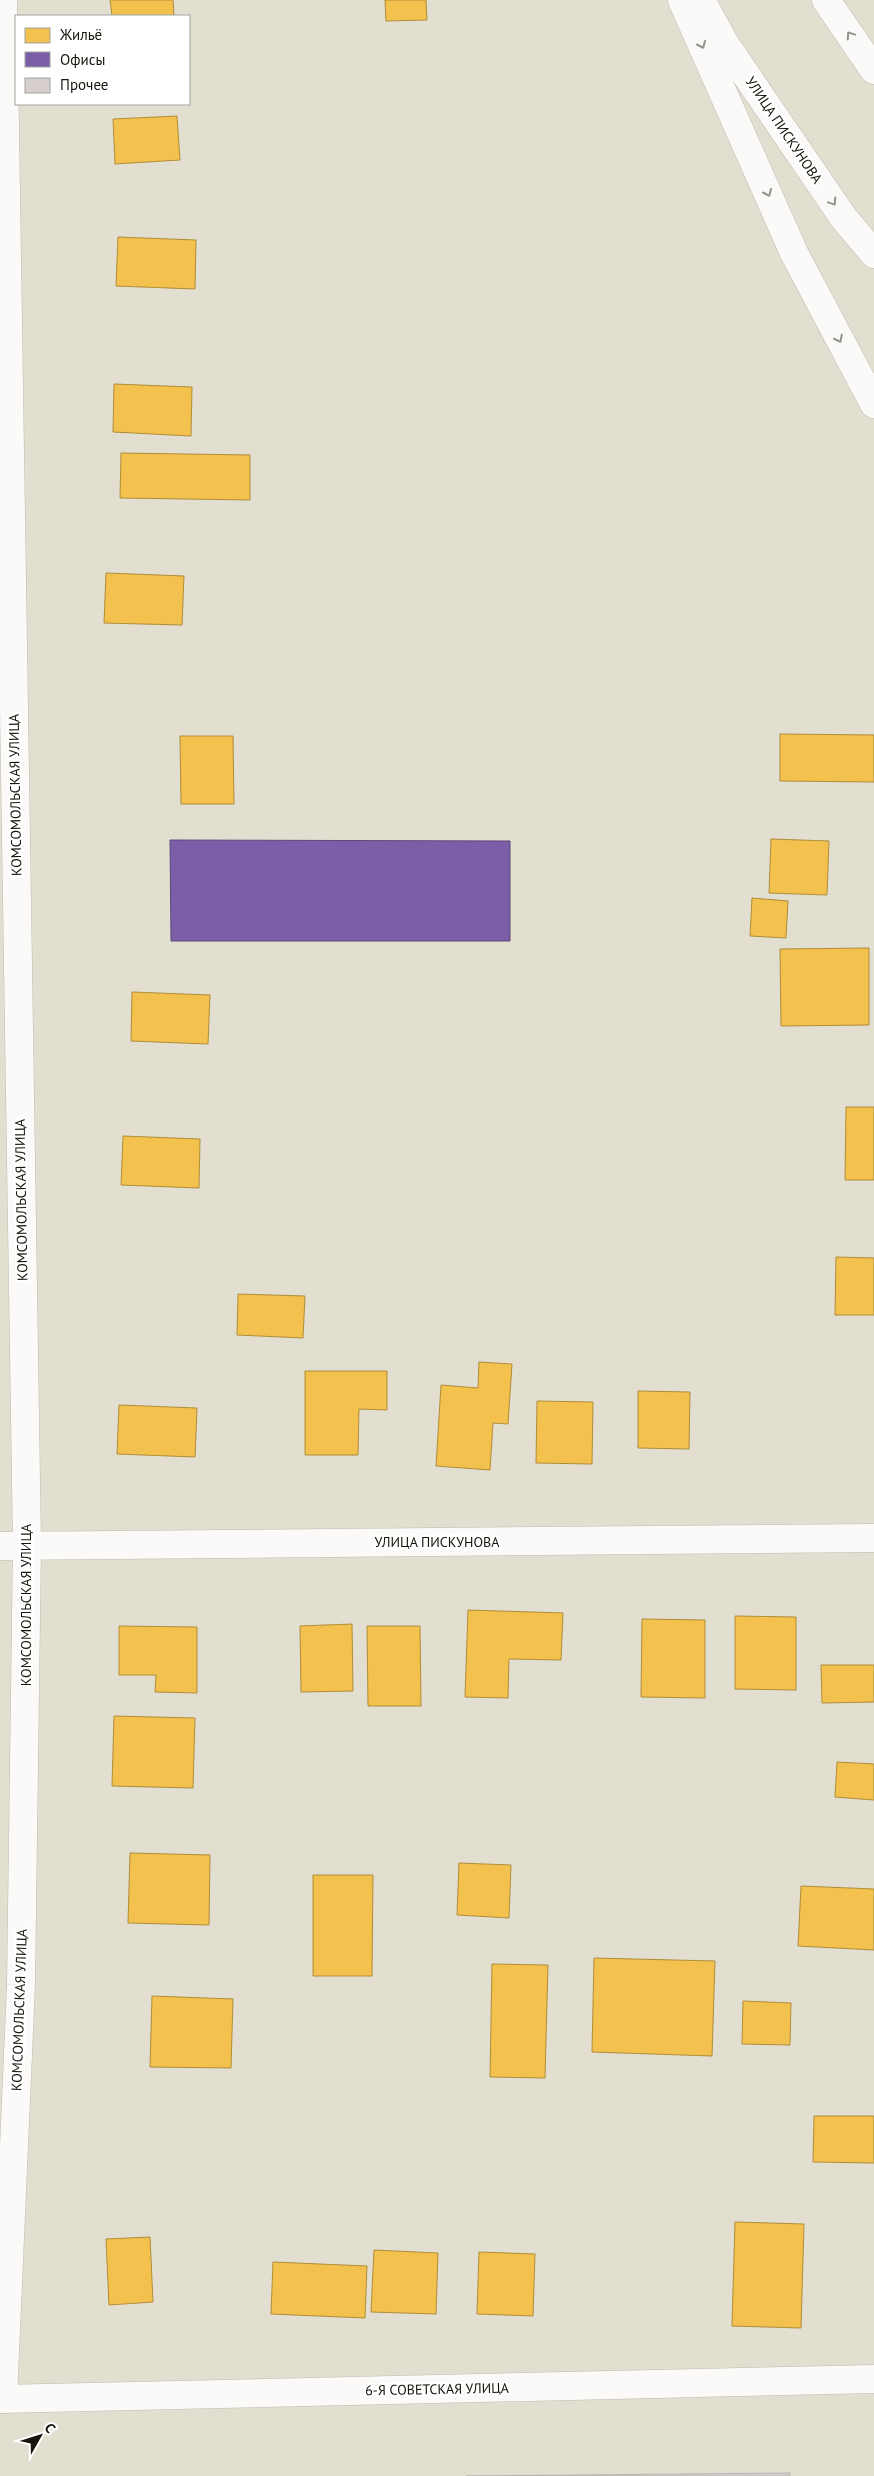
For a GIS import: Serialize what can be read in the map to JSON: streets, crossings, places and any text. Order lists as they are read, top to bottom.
{
  "streets": {
    "street": ["УЛИЦА ПИСКУНОВА", "КОМСОМОЛЬСКАЯ УЛИЦА", "6-Я СОВЕТСКАЯ УЛИЦА"]
  },
  "crossings": [
    ["УЛИЦА ПИСКУНОВА", "КОМСОМОЛЬСКАЯ УЛИЦА"],
    ["КОМСОМОЛЬСКАЯ УЛИЦА", "6-Я СОВЕТСКАЯ УЛИЦА"]
  ],
  "legend": ["Жильё", "Офисы", "Прочее"],
  "north": "top right"
}
